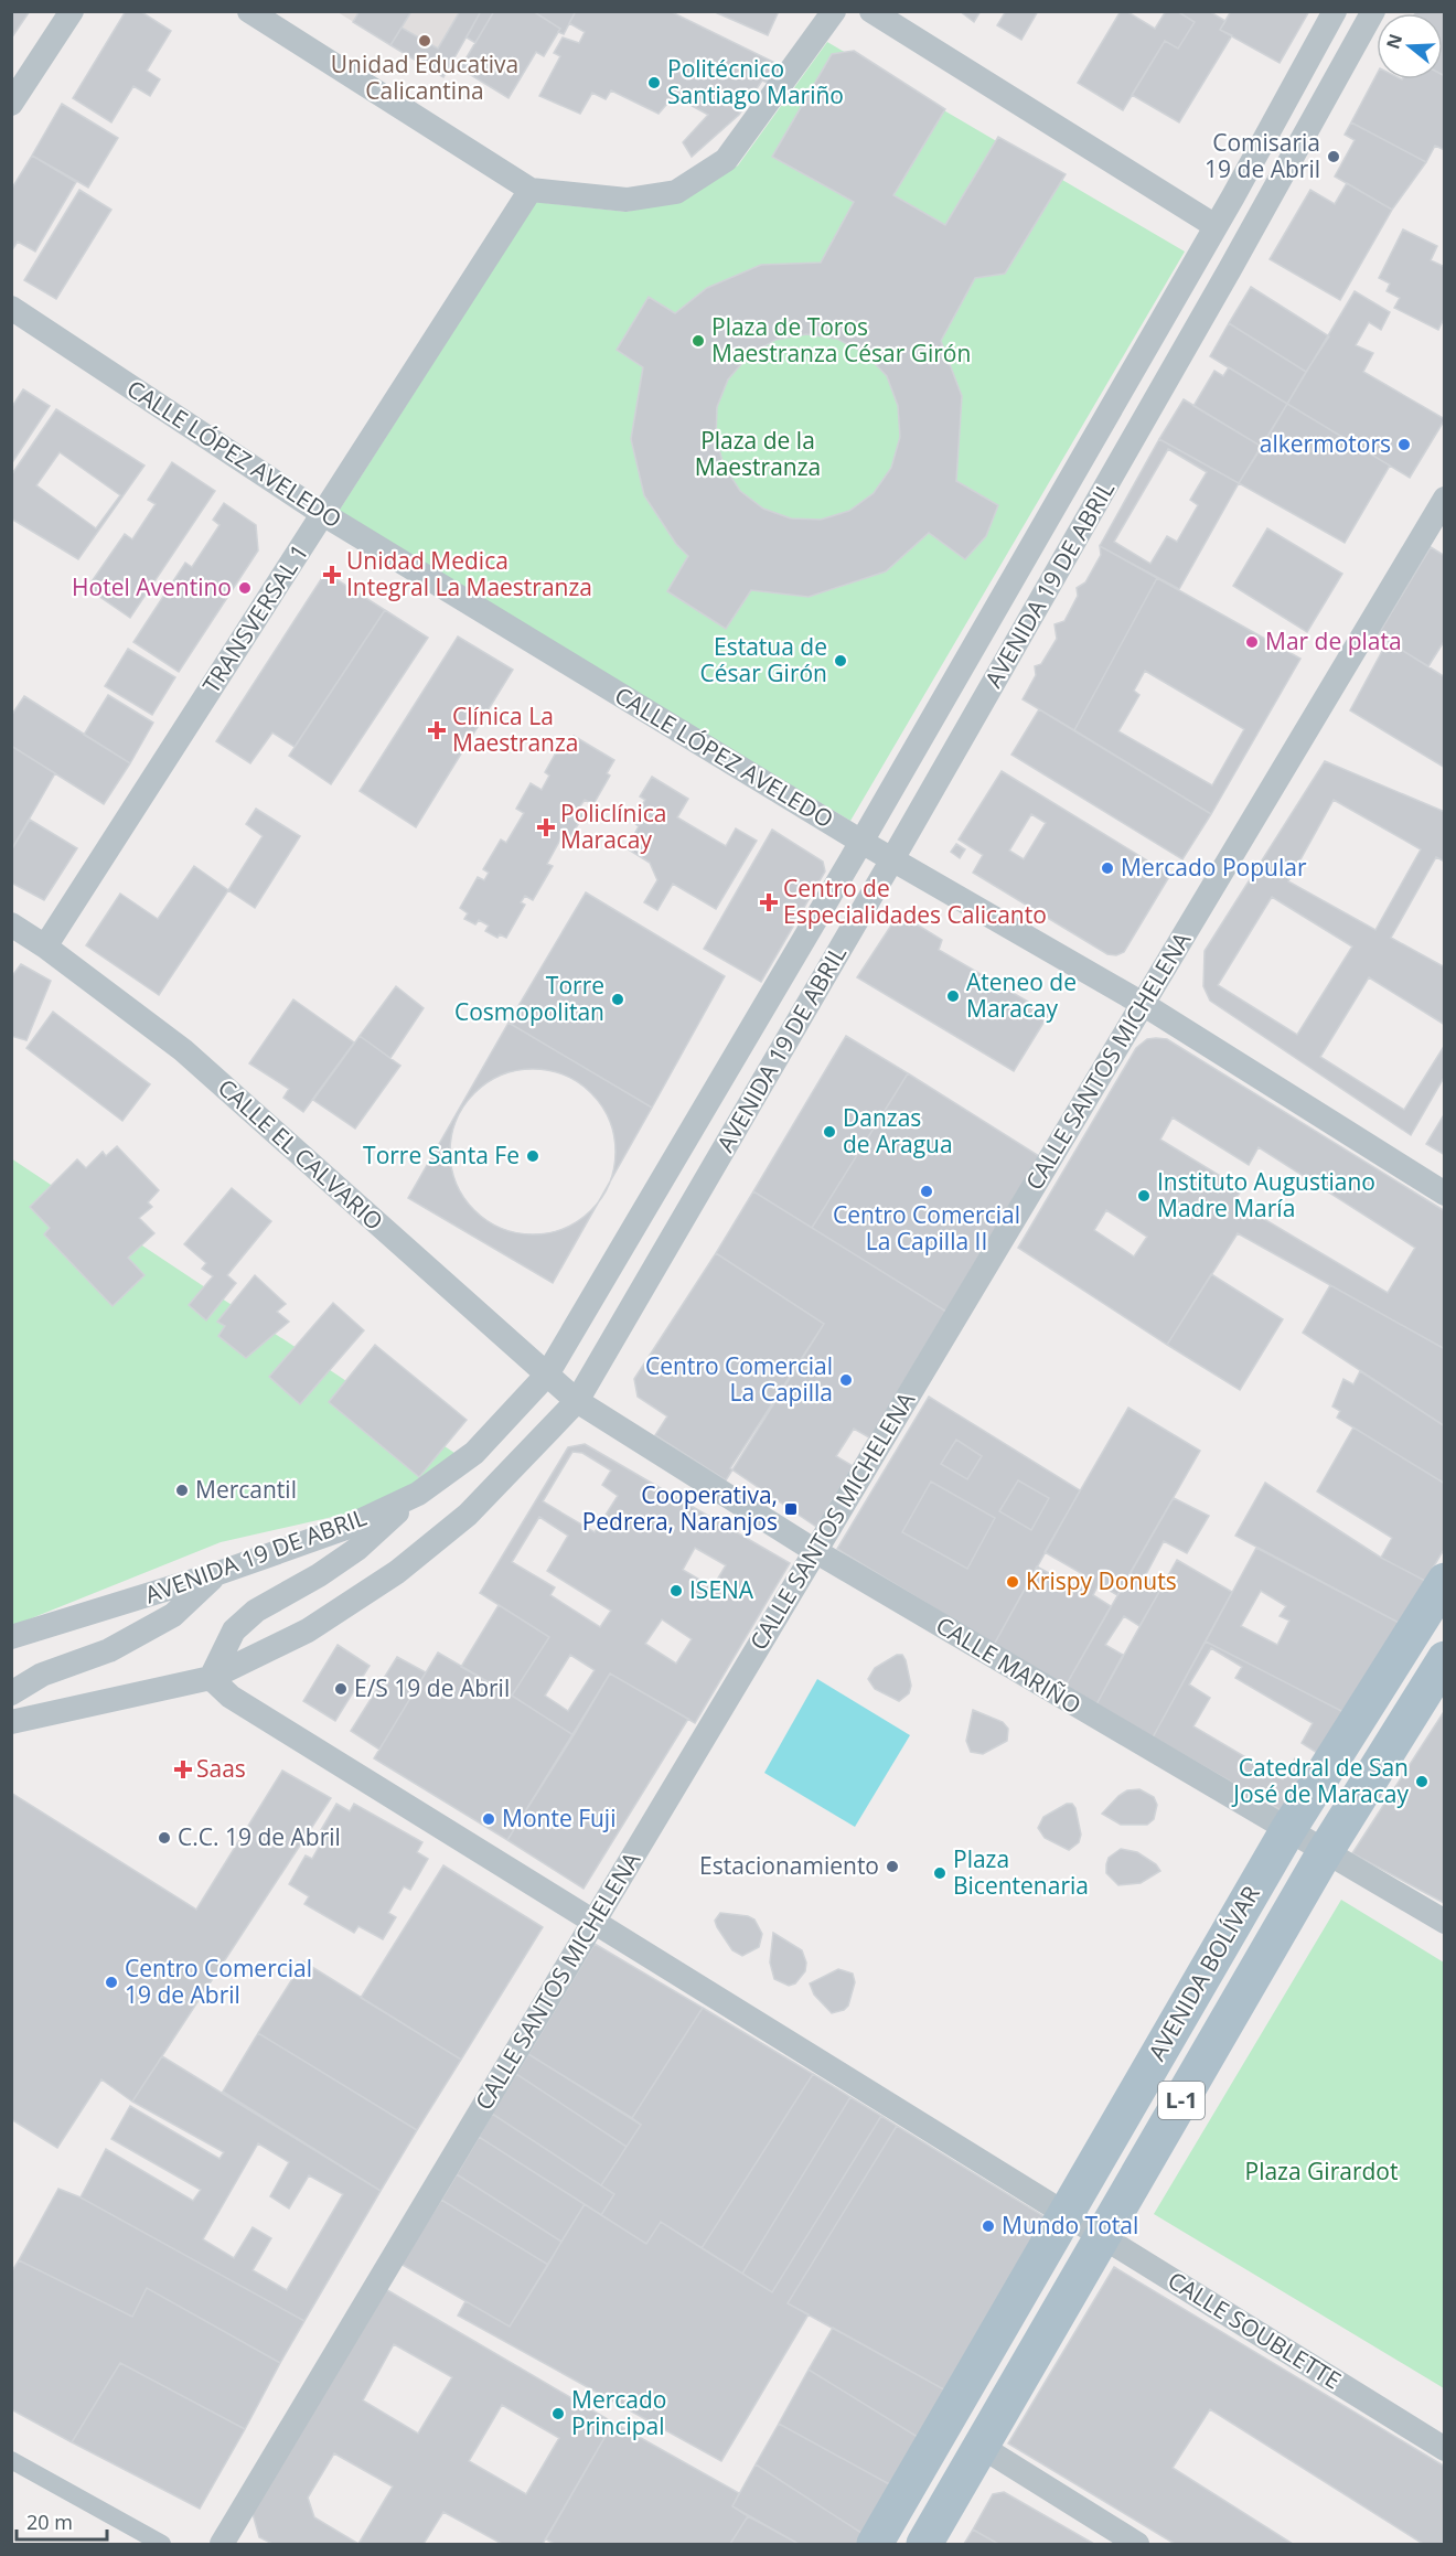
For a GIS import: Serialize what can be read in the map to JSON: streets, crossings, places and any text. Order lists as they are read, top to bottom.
{
  "streets": {
    "main road": ["AVENIDA BOLÍVAR", "L-1"],
    "street": [
      "CALLE LÓPEZ AVELEDO",
      "AVENIDA 19 DE ABRIL",
      "TRANSVERSAL 1",
      "CALLE SANTOS MICHELENA",
      "CALLE EL CALVARIO",
      "CALLE MARIÑO",
      "CALLE SOUBLETTE"
    ]
  },
  "crossings": [
    ["CALLE LÓPEZ AVELEDO", "AVENIDA 19 DE ABRIL"],
    ["CALLE LÓPEZ AVELEDO", "TRANSVERSAL 1"],
    ["CALLE LÓPEZ AVELEDO", "CALLE SANTOS MICHELENA"],
    ["AVENIDA 19 DE ABRIL", "CALLE EL CALVARIO"],
    ["AVENIDA 19 DE ABRIL", "CALLE MARIÑO"],
    ["AVENIDA 19 DE ABRIL", "CALLE SOUBLETTE"],
    ["TRANSVERSAL 1", "CALLE EL CALVARIO"],
    ["CALLE SANTOS MICHELENA", "CALLE MARIÑO"],
    ["CALLE SANTOS MICHELENA", "CALLE SOUBLETTE"],
    ["CALLE EL CALVARIO", "CALLE MARIÑO"],
    ["CALLE MARIÑO", "AVENIDA BOLÍVAR"],
    ["AVENIDA BOLÍVAR", "CALLE SOUBLETTE"]
  ],
  "parks": ["Plaza de la Maestranza", "Plaza Girardot"],
  "places": {
    "other": [
      "Unidad Educativa Calicantina",
      "Politécnico Santiago Mariño",
      "Comisaria 19 de Abril",
      "Plaza de Toros Maestranza César Girón",
      "alkermotors",
      "Hotel Aventino",
      "Mar de plata",
      "Estatua de César Girón",
      "Mercado Popular",
      "Ateneo de Maracay",
      "Torre Cosmopolitan",
      "Danzas de Aragua",
      "Torre Santa Fe",
      "Centro Comercial La Capilla II",
      "Instituto Augustiano Madre María",
      "Centro Comercial La Capilla",
      "Mercantil",
      "Krispy Donuts",
      "ISENA",
      "E/S 19 de Abril",
      "Catedral de San José de Maracay",
      "Monte Fuji",
      "C.C. 19 de Abril",
      "Estacionamiento",
      "Plaza Bicentenaria",
      "Centro Comercial 19 de Abril",
      "Mundo Total",
      "Mercado Principal"
    ],
    "health": [
      "Unidad Medica Integral La Maestranza",
      "Clínica La Maestranza",
      "Policlínica Maracay",
      "Centro de Especialidades Calicanto",
      "Saas"
    ],
    "transit": ["Cooperativa, Pedrera, Naranjos"]
  },
  "scale_bar": "20 m",
  "north": "left"
}
